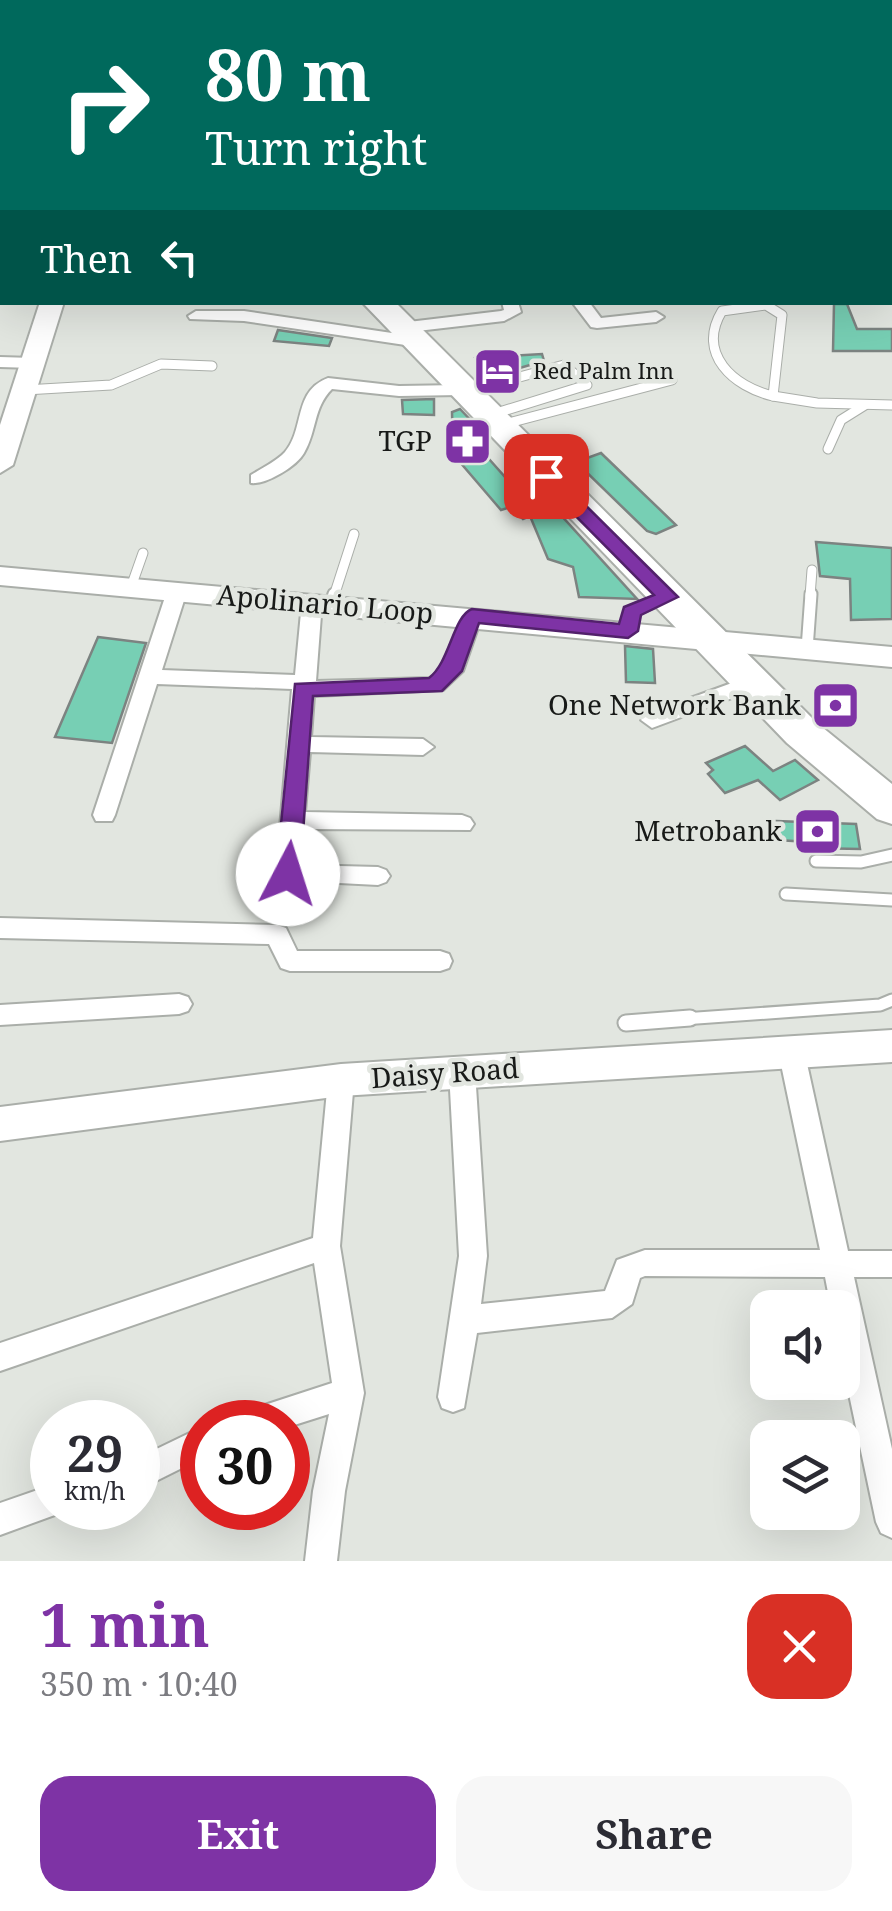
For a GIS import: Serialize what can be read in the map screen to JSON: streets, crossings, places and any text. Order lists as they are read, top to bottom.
{
  "streets": {
    "street": ["Apolinario Loop", "Daisy Road"]
  },
  "places": {
    "hotel": ["Red Palm Inn"],
    "pharmacy": ["TGP"],
    "bank": ["One Network Bank", "Metrobank"]
  },
  "page": {
    "turn": ["80 m", "Turn right"],
    "then": "Then",
    "speed": "29 km/h",
    "limit": "30",
    "heading": ["1 min", "350 m · 10:40"],
    "buttons": ["Exit", "Share"]
  }
}
